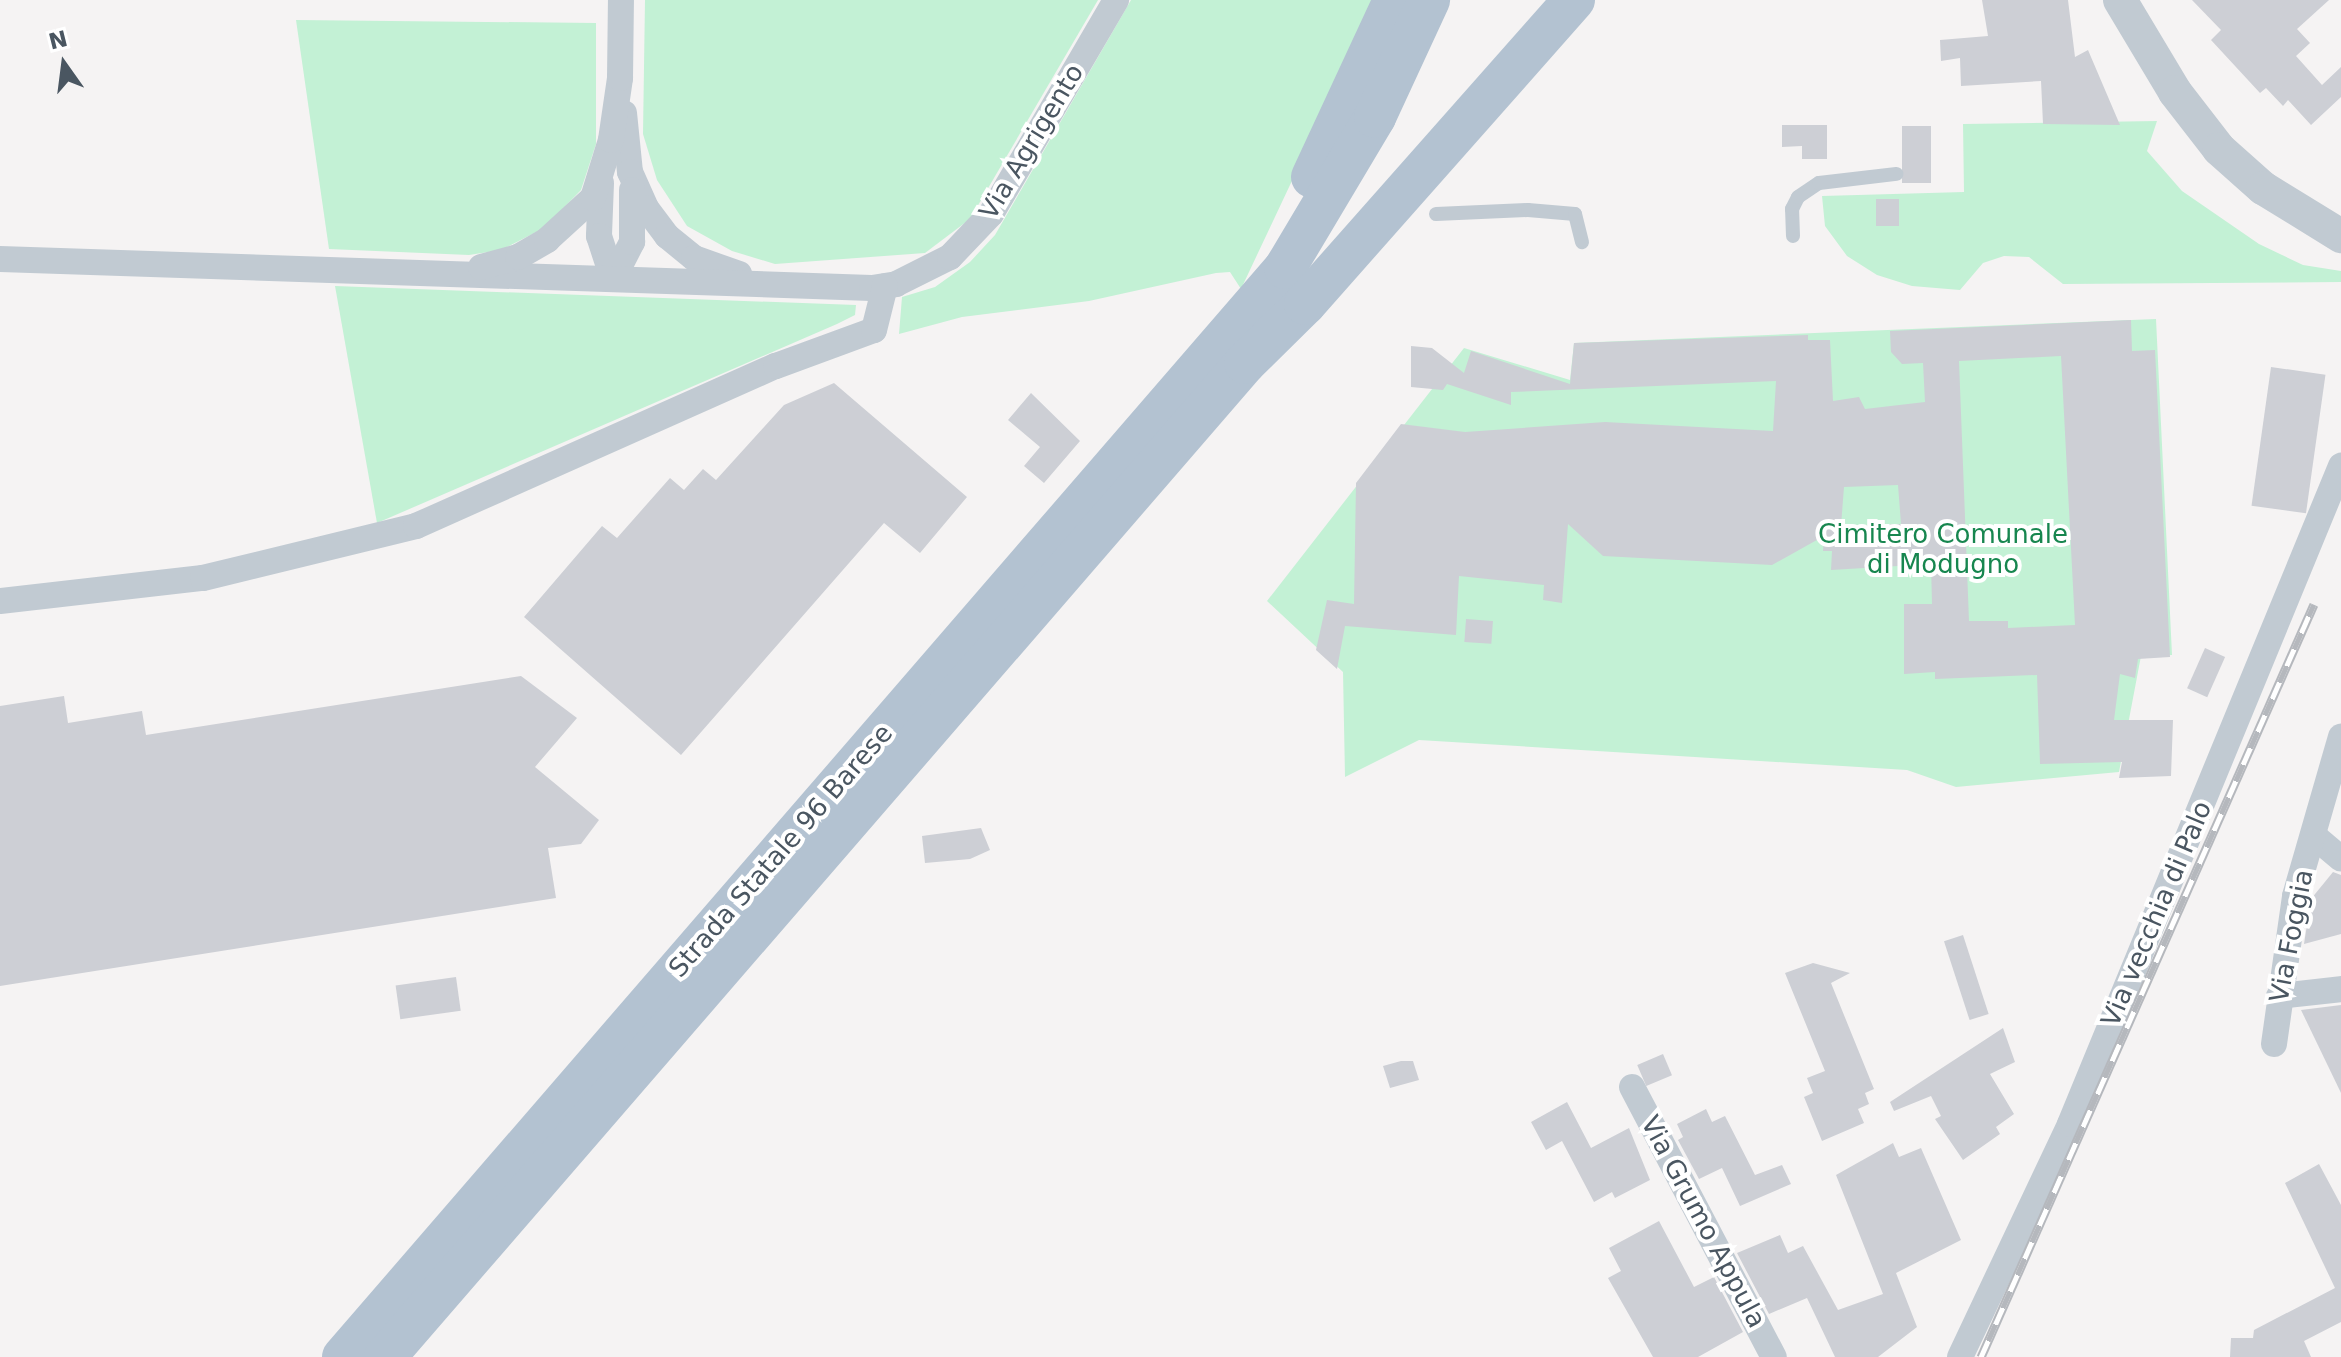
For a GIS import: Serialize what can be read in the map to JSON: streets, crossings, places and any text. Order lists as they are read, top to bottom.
{
  "streets": {
    "main road": ["Strada Statale 96 Barese"],
    "street": [
      "Via Agrigento",
      "Via vecchia di Palo",
      "Via Foggia",
      "Via Grumo Appula"
    ]
  },
  "parks": ["Cimitero Comunale di Modugno"],
  "north": "top"
}
